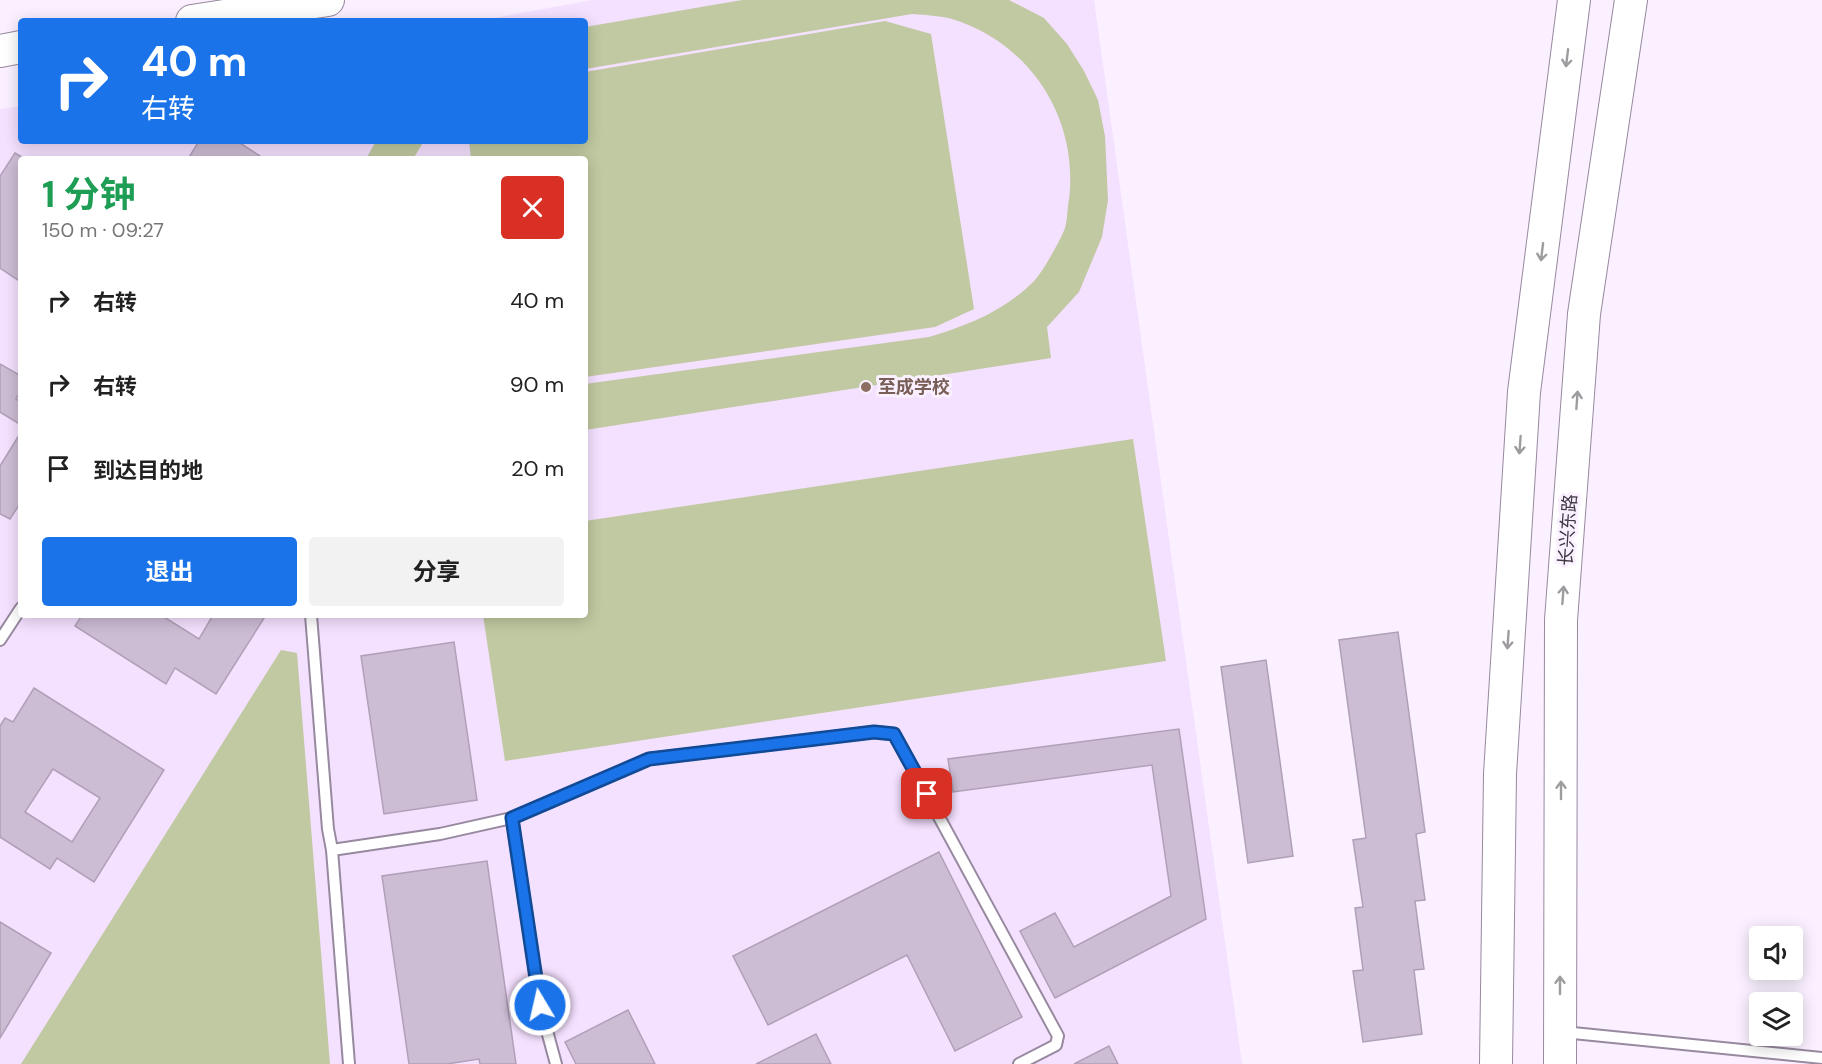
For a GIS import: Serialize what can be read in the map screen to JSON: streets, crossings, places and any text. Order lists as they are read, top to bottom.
{
  "streets": {
    "main road": ["长兴东路"]
  },
  "places": ["至成学校"],
  "page": {
    "turn": ["40 m", "右转"],
    "heading": ["1 分钟", "150 m · 09:27"],
    "list": [
      {
        "name": "右转",
        "value": "40 m"
      },
      {
        "name": "右转",
        "value": "90 m"
      },
      {
        "name": "到达目的地",
        "value": "20 m"
      }
    ],
    "buttons": ["退出", "分享"]
  }
}
